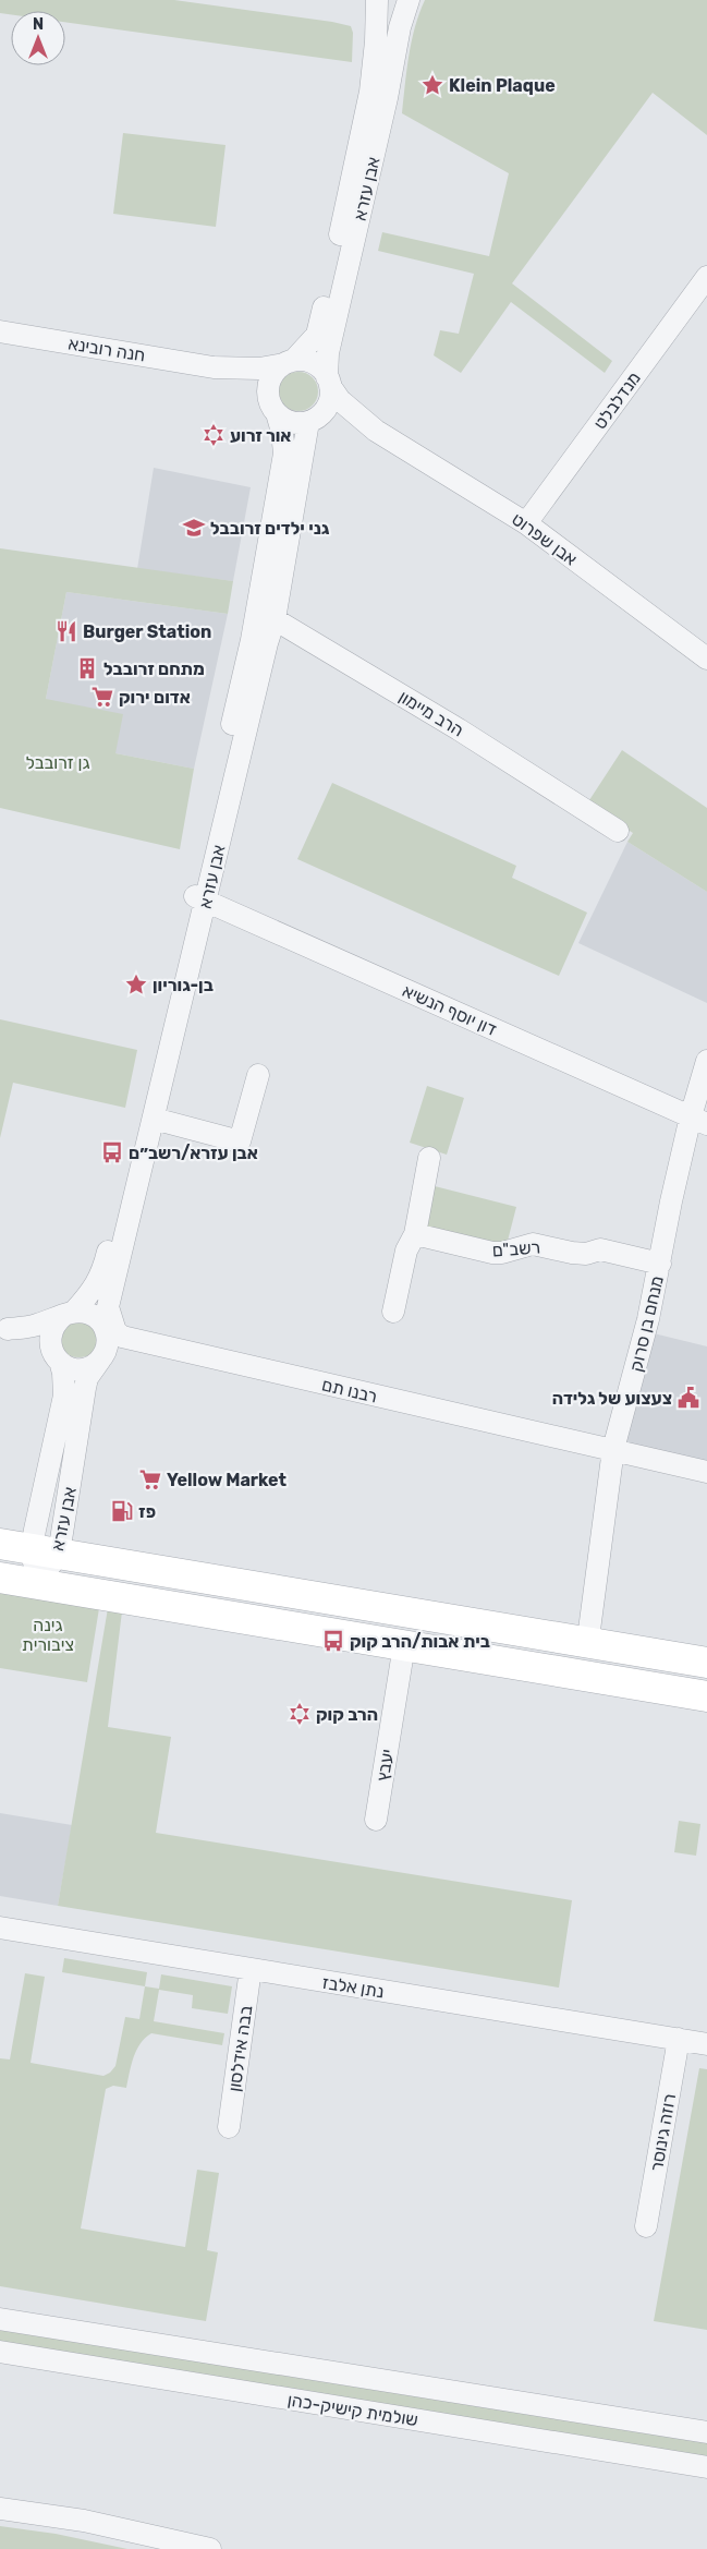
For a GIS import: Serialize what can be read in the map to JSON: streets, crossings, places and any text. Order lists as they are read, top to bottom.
{
  "streets": {
    "street": [
      "אבן עזרא",
      "חנה רובינא",
      "מנדלבלט",
      "אבן שפרוט",
      "הרב מיימון",
      "דון יוסף הנשיא",
      "רשב\"ם",
      "מנחם בן סרוק",
      "רבנו תם",
      "יעבץ",
      "נתן אלבז",
      "בבה אידלסון",
      "רוזה גינוסר",
      "שולמית קישיק-כהן"
    ]
  },
  "crossings": [
    ["אבן עזרא", "חנה רובינא"],
    ["אבן עזרא", "אבן שפרוט"],
    ["אבן עזרא", "הרב מיימון"],
    ["אבן עזרא", "דון יוסף הנשיא"],
    ["אבן עזרא", "רבנו תם"],
    ["חנה רובינא", "אבן שפרוט"],
    ["מנדלבלט", "אבן שפרוט"],
    ["דון יוסף הנשיא", "מנחם בן סרוק"],
    ["רשב\"ם", "מנחם בן סרוק"],
    ["מנחם בן סרוק", "רבנו תם"],
    ["נתן אלבז", "בבה אידלסון"],
    ["נתן אלבז", "רוזה גינוסר"]
  ],
  "parks": ["גן זרובבל", "גינה ציבורית"],
  "places": {
    "place": ["Klein Plaque", "בן-גוריון"],
    "synagogue": ["אור זרוע", "הרב קוק"],
    "school or university": ["גני ילדים זרובבל"],
    "restaurant": ["Burger Station"],
    "building": ["מתחם זרובבל"],
    "supermarket": ["אדום ירוק", "Yellow Market"],
    "bus stop": ["אבן עזרא/רשב״ם", "בית אבות/הרב קוק"],
    "public building": ["צעצוע של גלידה"],
    "fuel station": ["פז"]
  },
  "north": "top"
}
